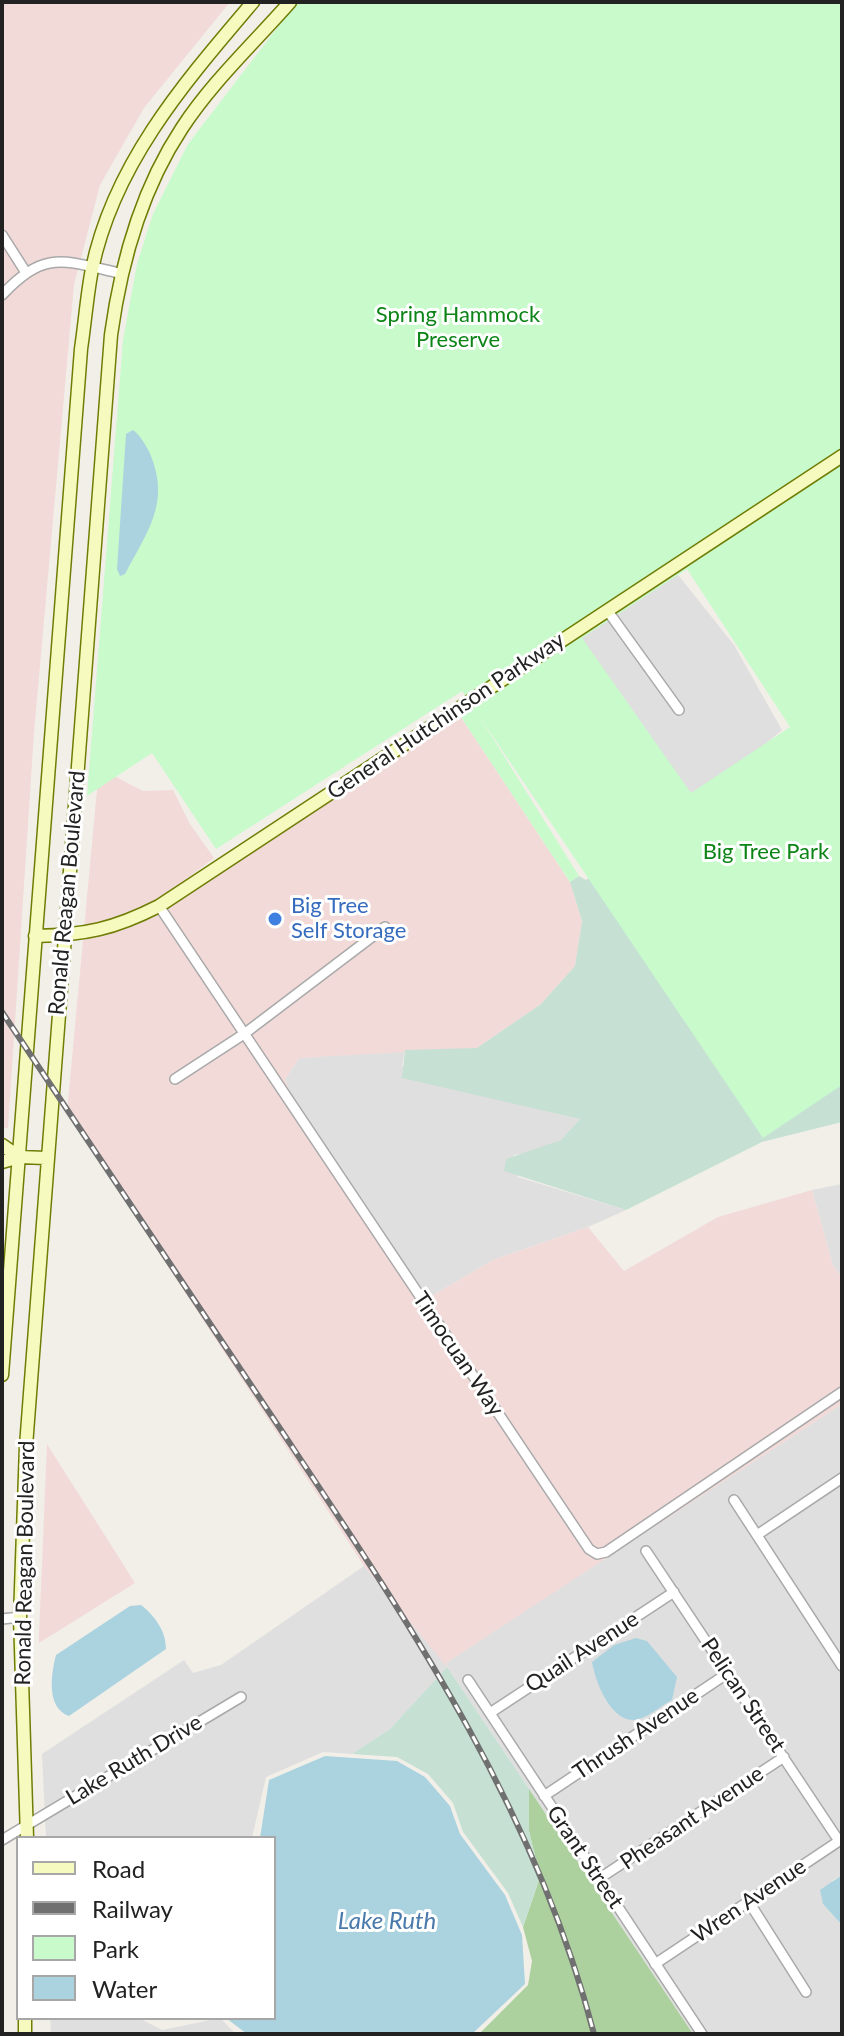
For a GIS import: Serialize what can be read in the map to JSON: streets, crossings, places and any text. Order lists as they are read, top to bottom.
{
  "streets": {
    "main road": ["General Hutchinson Parkway", "Ronald Reagan Boulevard"],
    "street": [
      "Timocuan Way",
      "Quail Avenue",
      "Pelican Street",
      "Thrush Avenue",
      "Lake Ruth Drive",
      "Pheasant Avenue",
      "Grant Street",
      "Wren Avenue"
    ]
  },
  "crossings": [
    ["General Hutchinson Parkway", "Ronald Reagan Boulevard"],
    ["General Hutchinson Parkway", "Timocuan Way"],
    ["Ronald Reagan Boulevard", "Lake Ruth Drive"],
    ["Quail Avenue", "Pelican Street"],
    ["Quail Avenue", "Grant Street"],
    ["Pelican Street", "Thrush Avenue"],
    ["Pelican Street", "Pheasant Avenue"],
    ["Pelican Street", "Wren Avenue"],
    ["Thrush Avenue", "Grant Street"],
    ["Pheasant Avenue", "Grant Street"],
    ["Grant Street", "Wren Avenue"]
  ],
  "water": ["Lake Ruth"],
  "parks": ["Spring Hammock Preserve", "Big Tree Park"],
  "places": ["Big Tree Self Storage"],
  "legend": [
    "Road",
    "Railway",
    "Park",
    "Water"
  ]
}
